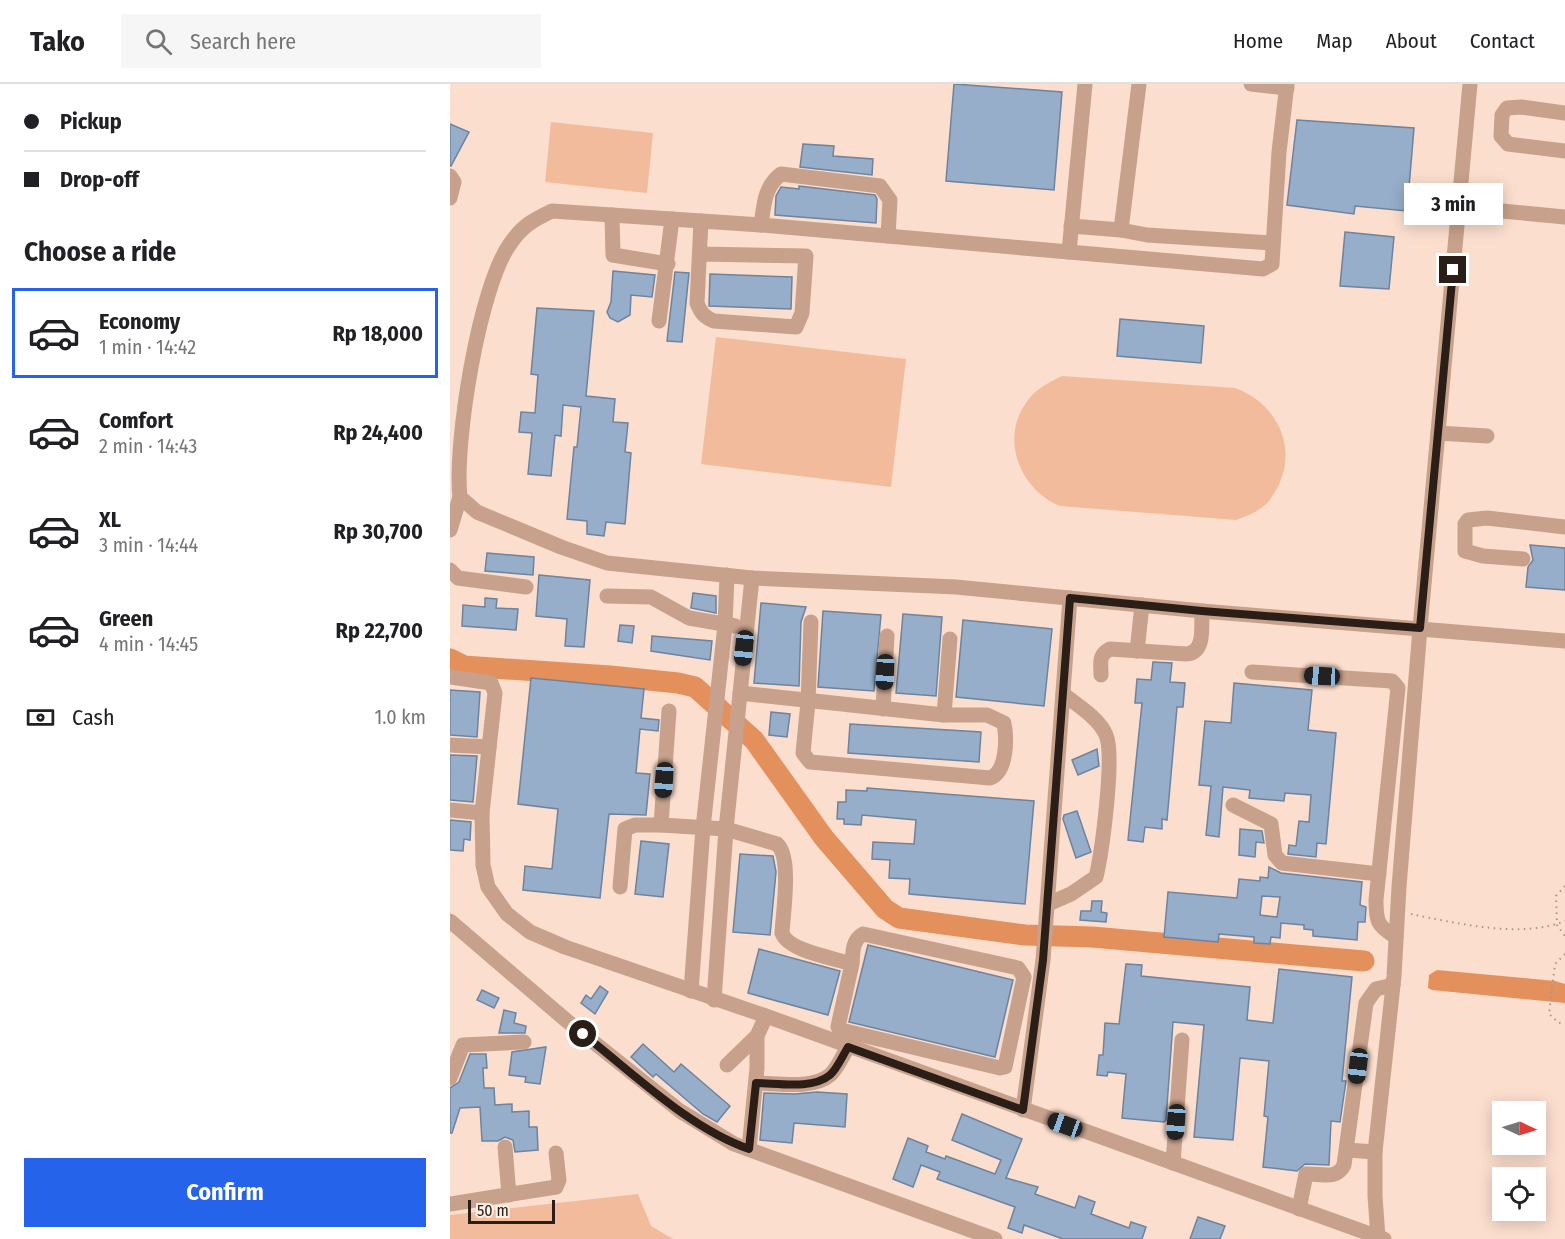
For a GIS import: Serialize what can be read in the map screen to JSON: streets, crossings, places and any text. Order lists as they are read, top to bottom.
{
  "scale_bar": "50 m",
  "north": "right",
  "page": {
    "header": "Tako",
    "search": "Search here",
    "nav": [
      "Home",
      "Map",
      "About",
      "Contact"
    ],
    "banner": ["Pickup", "Drop-off"],
    "bubble": "3 min",
    "heading": "Choose a ride",
    "list": [
      {
        "name": "Economy",
        "note": "1 min · 14:42",
        "value": "Rp 18,000"
      },
      {
        "name": "Comfort",
        "note": "2 min · 14:43",
        "value": "Rp 24,400"
      },
      {
        "name": "XL",
        "note": "3 min · 14:44",
        "value": "Rp 30,700"
      },
      {
        "name": "Green",
        "note": "4 min · 14:45",
        "value": "Rp 22,700"
      }
    ],
    "pay": ["Cash", "1.0 km"],
    "buttons": "Confirm",
    "scale": "50 m"
  }
}
